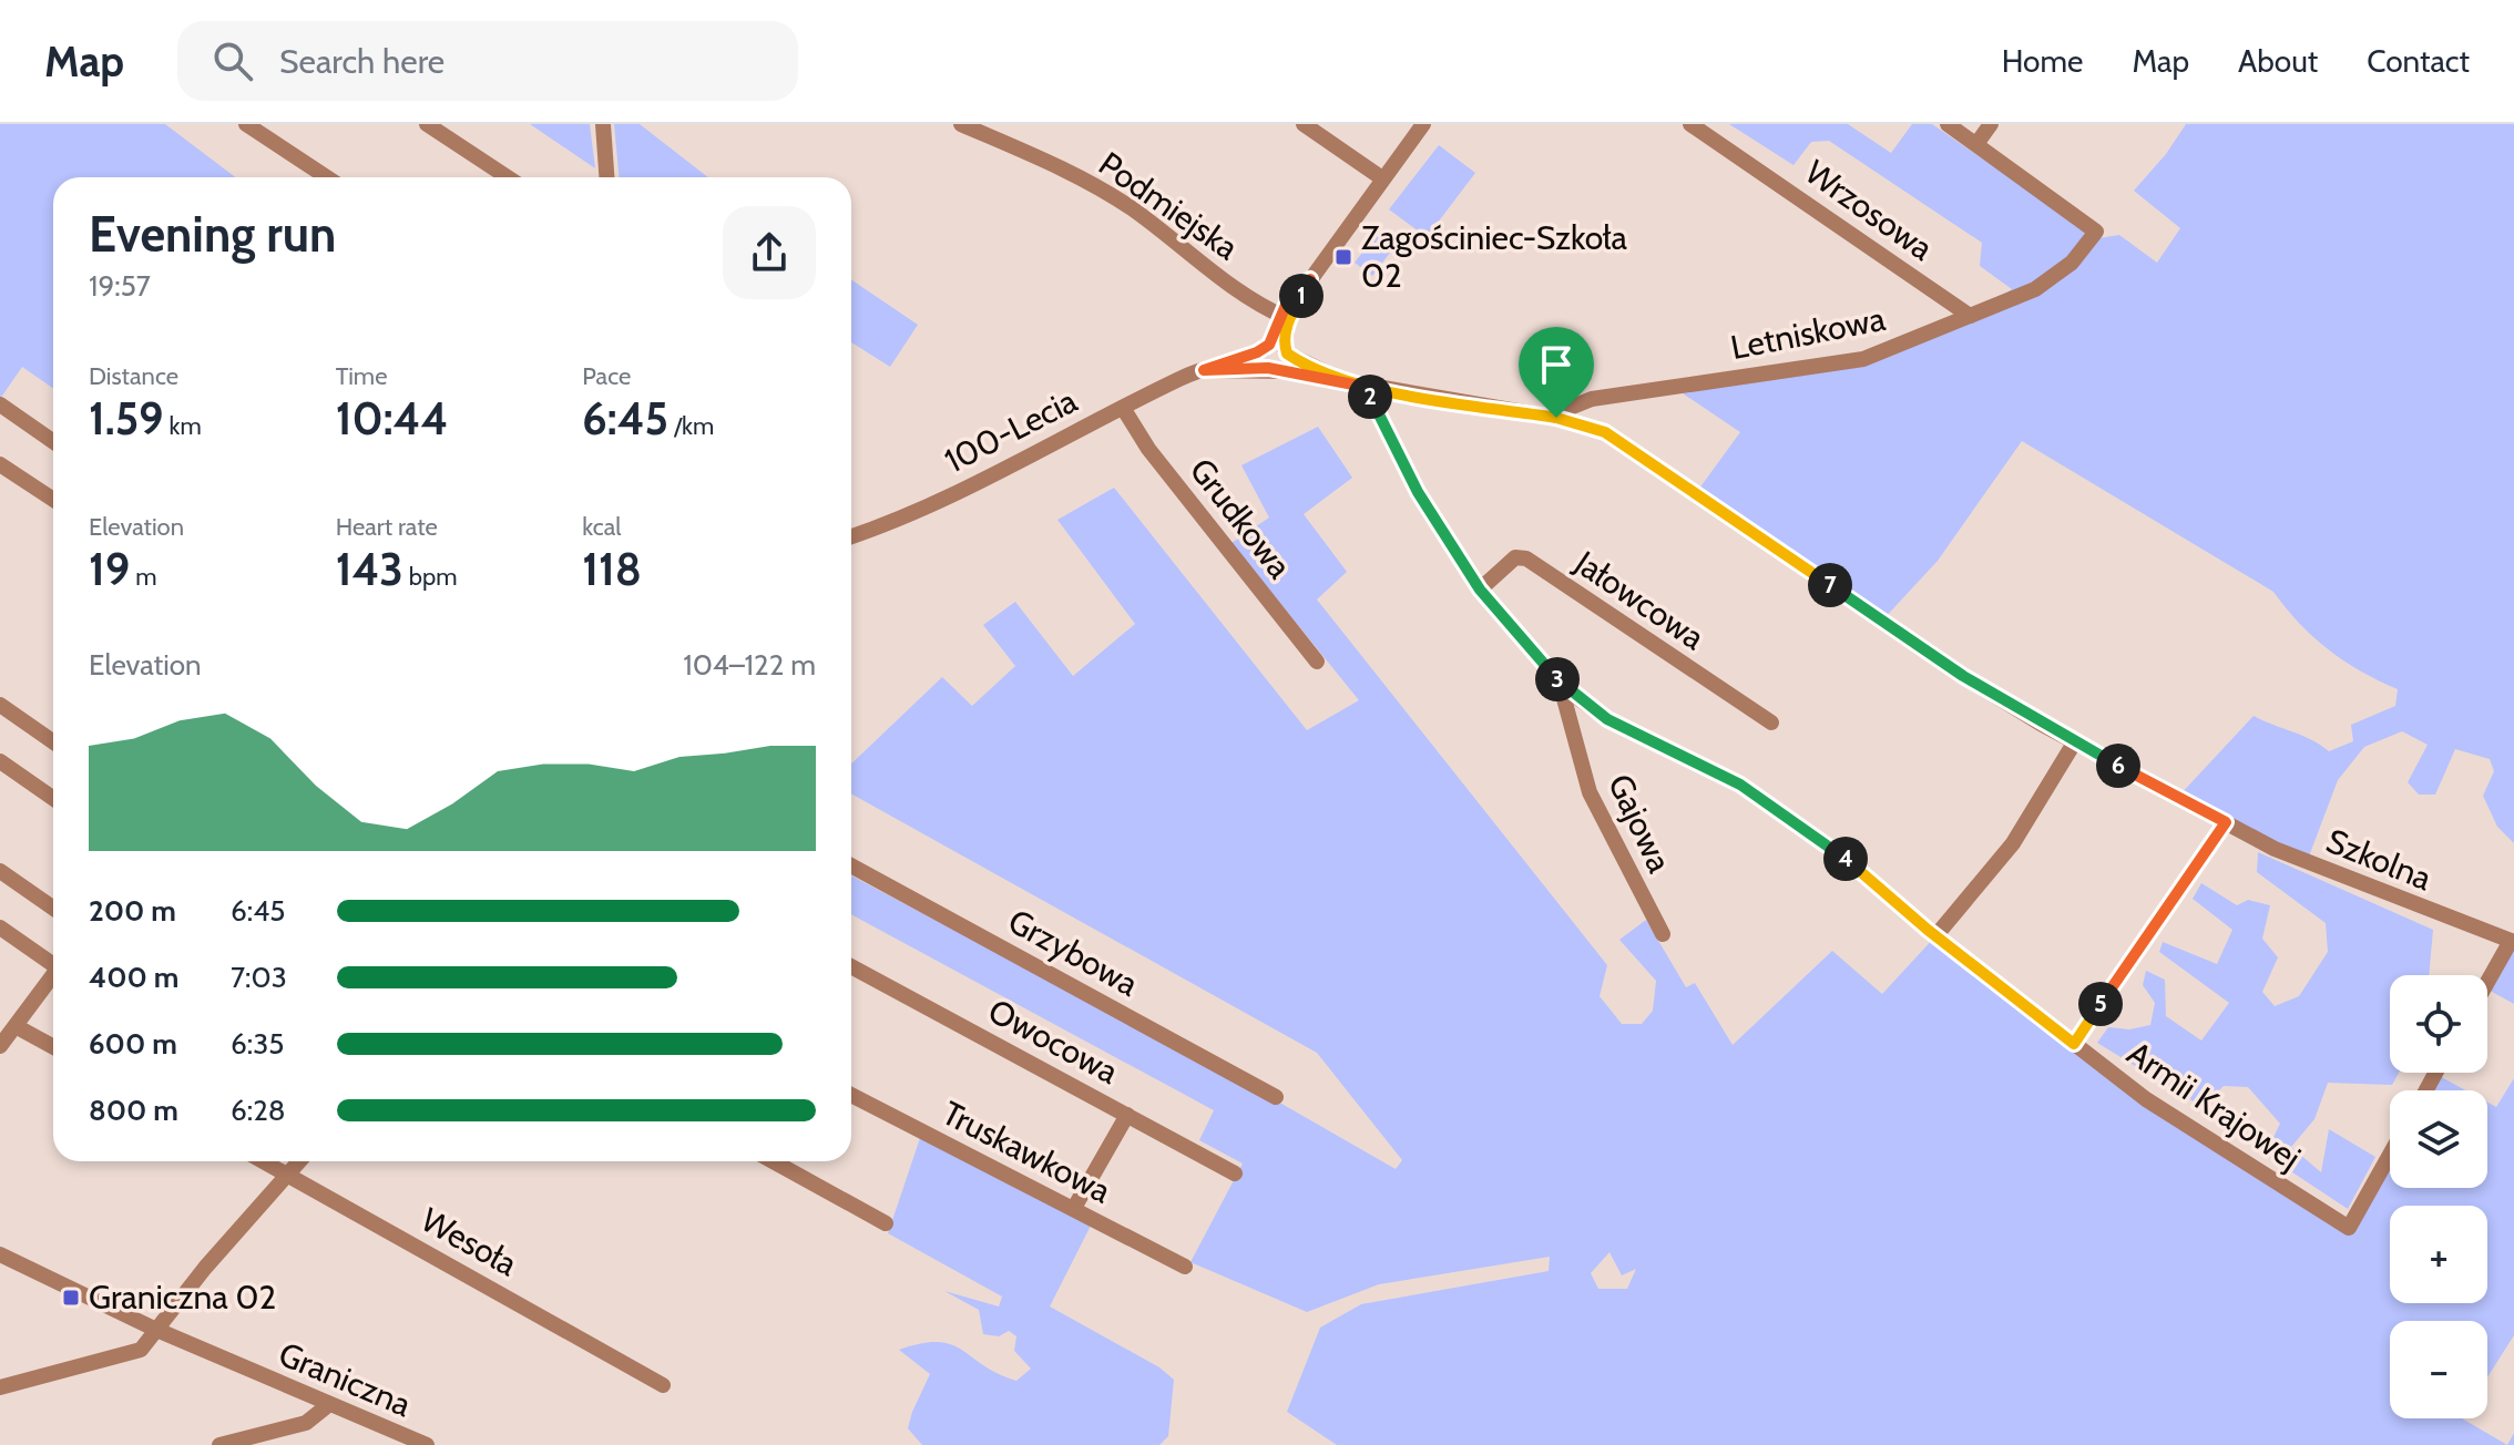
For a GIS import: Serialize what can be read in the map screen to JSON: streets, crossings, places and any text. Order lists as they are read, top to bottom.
{
  "streets": {
    "street": [
      "Podmiejska",
      "Wrzosowa",
      "Letniskowa",
      "100-Lecia",
      "Grudkowa",
      "Jałowcowa",
      "Gajowa",
      "Szkolna",
      "Grzybowa",
      "Owocowa",
      "Armii Krajowej",
      "Truskawkowa",
      "Wesoła",
      "Graniczna"
    ]
  },
  "crossings": [
    ["Wrzosowa", "Letniskowa"],
    ["Letniskowa", "Szkolna"],
    ["100-Lecia", "Grudkowa"],
    ["100-Lecia", "Szkolna"],
    ["Jałowcowa", "Armii Krajowej"],
    ["Gajowa", "Armii Krajowej"],
    ["Szkolna", "Armii Krajowej"]
  ],
  "places": {
    "transit": ["Zagościniec-Szkoła 02", "Graniczna 02"]
  },
  "page": {
    "header": "Map",
    "search": "Search here",
    "nav": [
      "Home",
      "Map",
      "About",
      "Contact"
    ],
    "heading": ["Evening run", "19:57"],
    "pins": [
      "1",
      "2",
      "7",
      "3",
      "6",
      "4",
      "5"
    ],
    "stats": [
      ["Distance", "1.59 km"],
      ["Time", "10:44"],
      ["Pace", "6:45 /km"],
      ["Elevation", "19 m"],
      ["Heart rate", "143 bpm"],
      ["kcal", "118"]
    ],
    "chart": ["Elevation", "104–122 m"],
    "list": [
      {
        "name": "200 m",
        "note": "6:45"
      },
      {
        "name": "400 m",
        "note": "7:03"
      },
      {
        "name": "600 m",
        "note": "6:35"
      },
      {
        "name": "800 m",
        "note": "6:28"
      }
    ],
    "map_buttons": ["+", "−"]
  }
}
